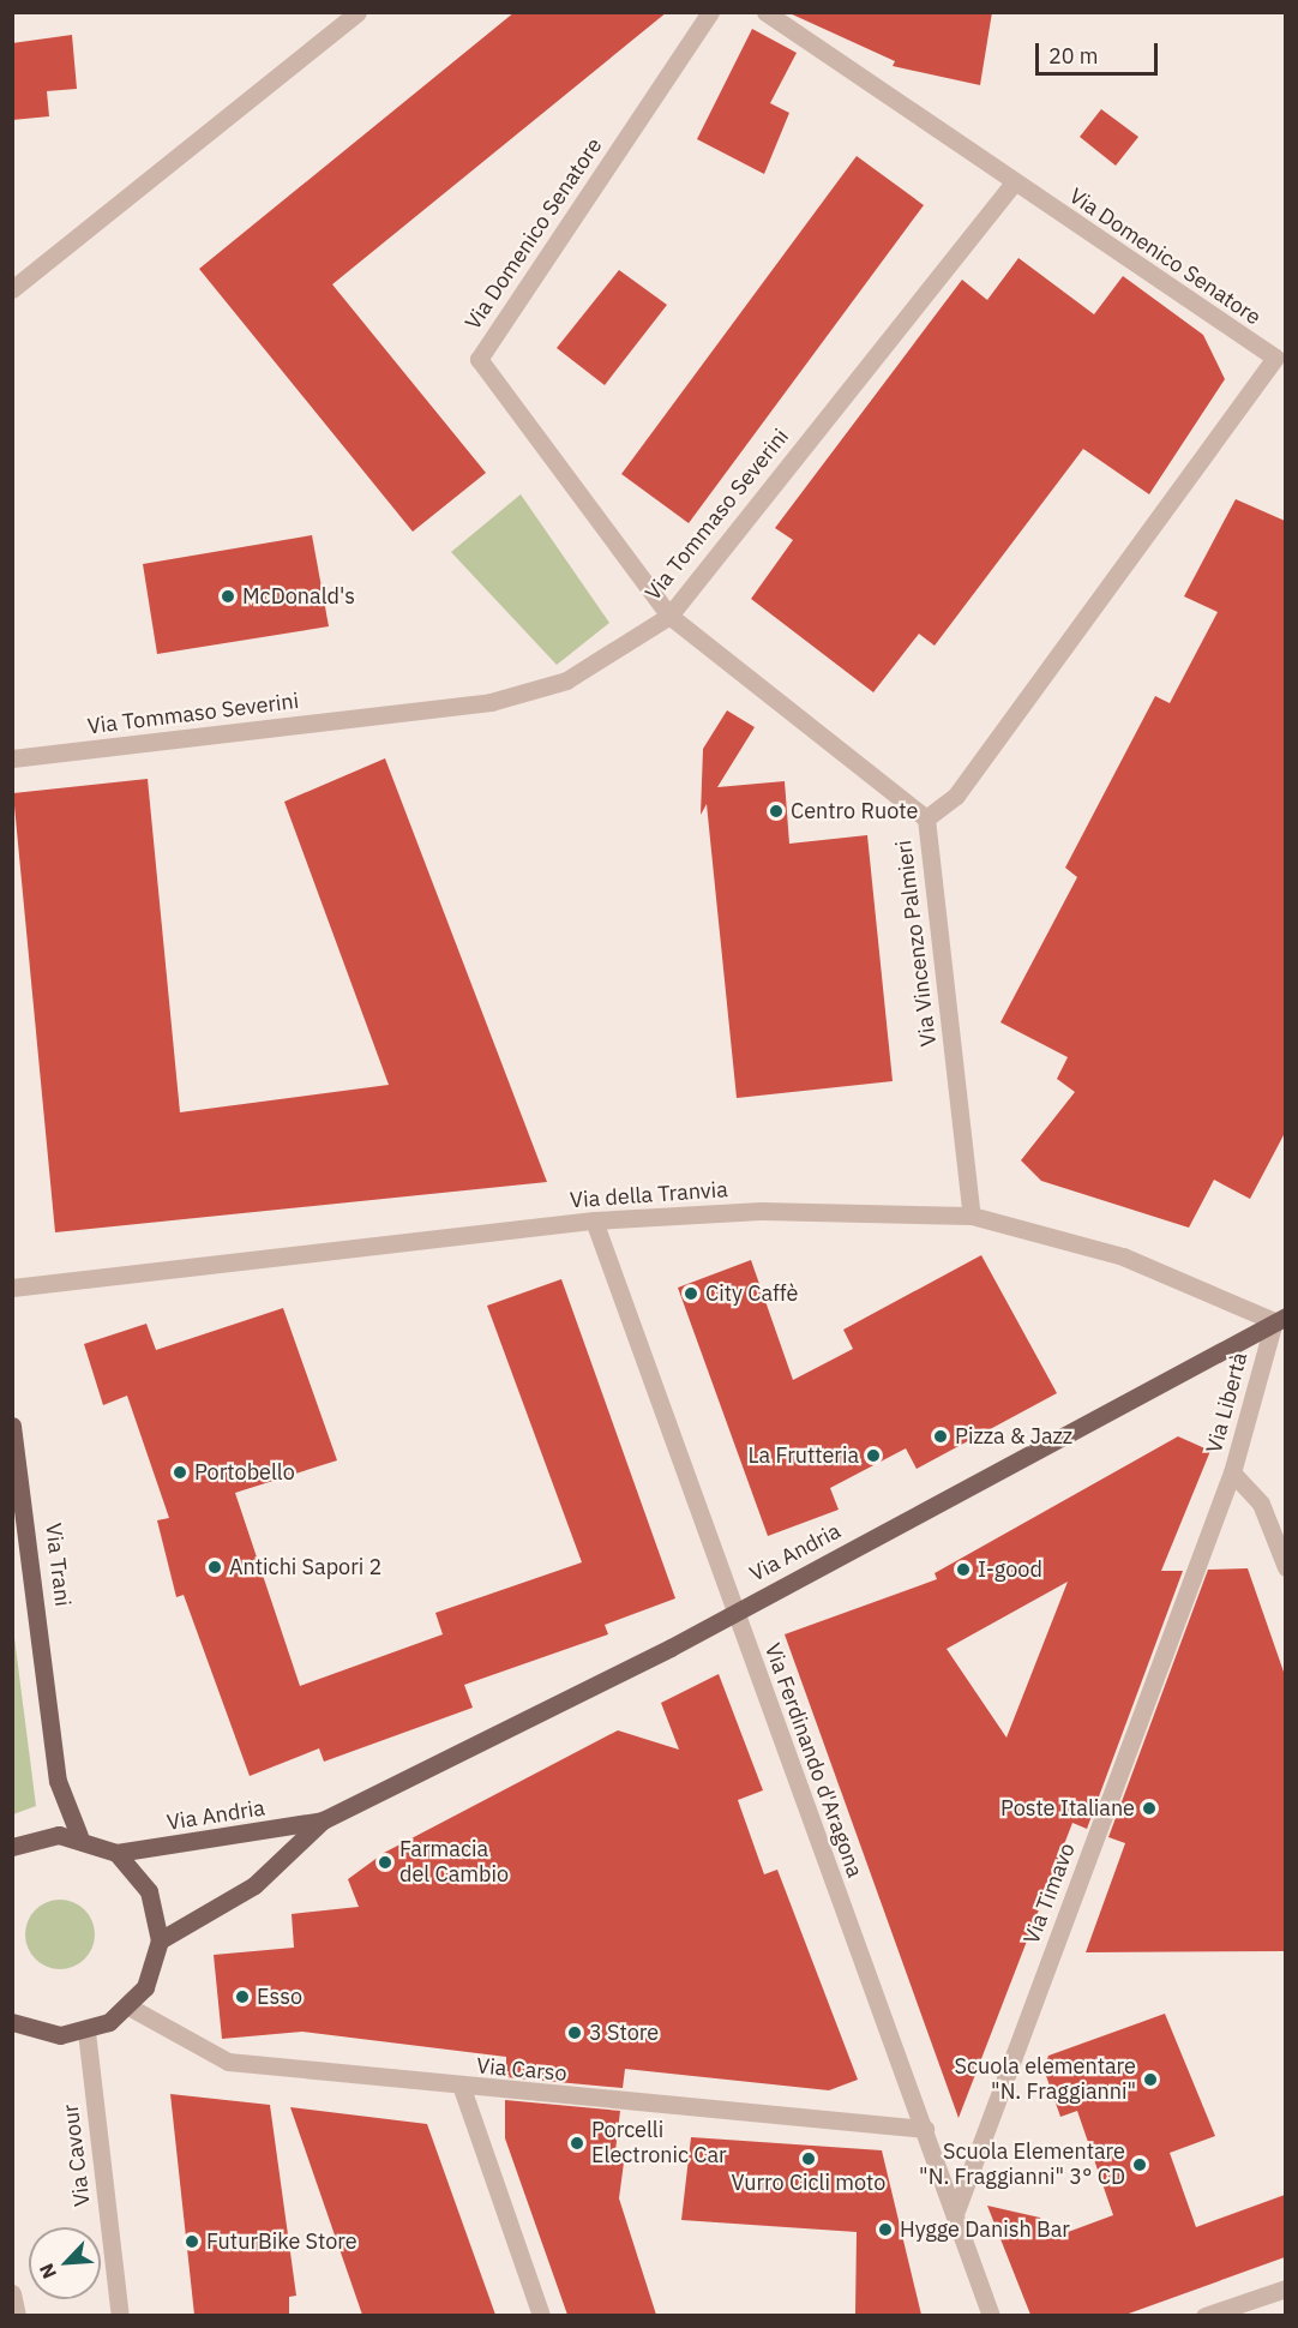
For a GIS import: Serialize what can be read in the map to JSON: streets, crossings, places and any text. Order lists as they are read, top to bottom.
{
  "streets": {
    "main road": ["Via Andria", "Via Trani"],
    "street": [
      "Via Domenico Senatore",
      "Via Tommaso Severini",
      "Via Vincenzo Palmieri",
      "Via della Tranvia",
      "Via Libertà",
      "Via Ferdinando d'Aragona",
      "Via Timavo",
      "Via Carso",
      "Via Cavour"
    ]
  },
  "crossings": [
    ["Via Domenico Senatore", "Via Tommaso Severini"],
    ["Via Domenico Senatore", "Via Vincenzo Palmieri"],
    ["Via Tommaso Severini", "Via Vincenzo Palmieri"],
    ["Via Vincenzo Palmieri", "Via della Tranvia"],
    ["Via della Tranvia", "Via Libertà"],
    ["Via della Tranvia", "Via Andria"],
    ["Via della Tranvia", "Via Ferdinando d'Aragona"],
    ["Via Libertà", "Via Andria"],
    ["Via Libertà", "Via Timavo"],
    ["Via Andria", "Via Ferdinando d'Aragona"],
    ["Via Ferdinando d'Aragona", "Via Timavo"],
    ["Via Ferdinando d'Aragona", "Via Carso"]
  ],
  "places": [
    "McDonald's",
    "Centro Ruote",
    "City Caffè",
    "Pizza & Jazz",
    "La Frutteria",
    "Portobello",
    "Antichi Sapori 2",
    "I-good",
    "Poste Italiane",
    "Farmacia del Cambio",
    "Esso",
    "3 Store",
    "Scuola elementare \"N. Fraggianni\"",
    "Porcelli Electronic Car",
    "Vurro Cicli moto",
    "Scuola Elementare \"N. Fraggianni\" 3° CD",
    "Hygge Danish Bar",
    "FuturBike Store"
  ],
  "scale_bar": "20 m",
  "north": "bottom left"
}
